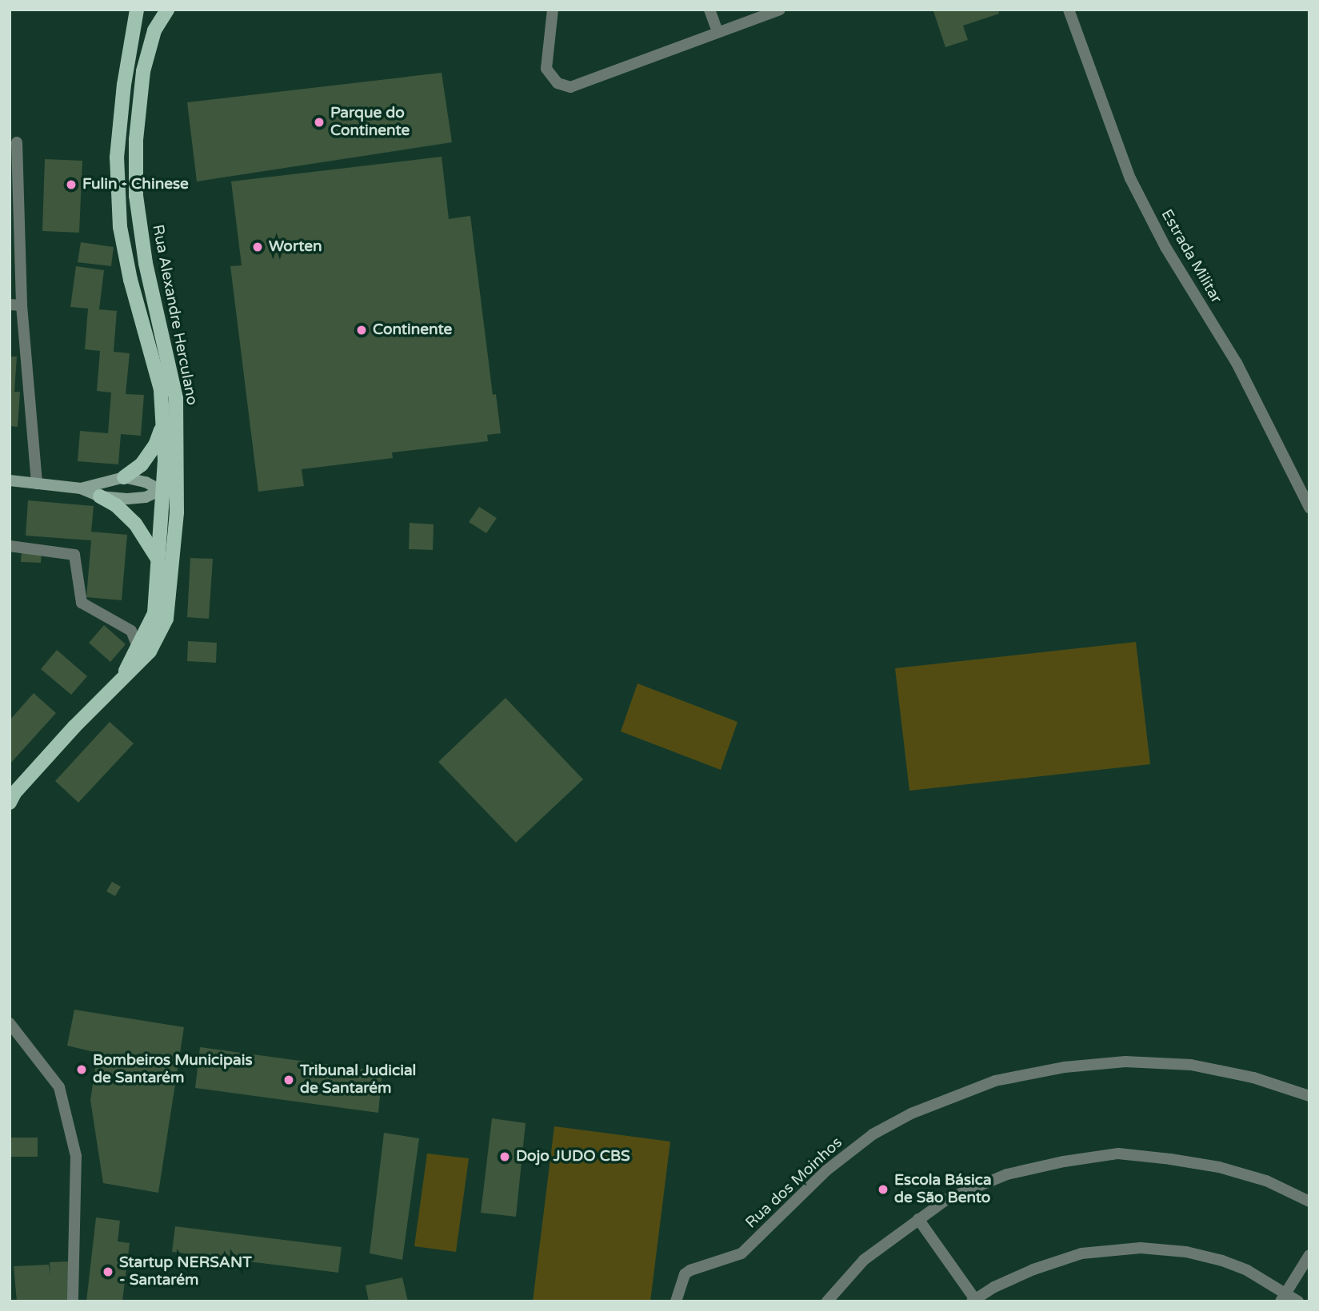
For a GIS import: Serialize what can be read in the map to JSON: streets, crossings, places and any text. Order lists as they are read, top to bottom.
{
  "streets": {
    "main road": ["Rua Alexandre Herculano"],
    "street": ["Estrada Militar", "Rua dos Moinhos"]
  },
  "places": [
    "Parque do Continente",
    "Fulin - Chinese",
    "Worten",
    "Continente",
    "Bombeiros Municipais de Santarém",
    "Tribunal Judicial de Santarém",
    "Dojo JUDO CBS",
    "Escola Básica de São Bento",
    "Startup NERSANT - Santarém"
  ]
}
